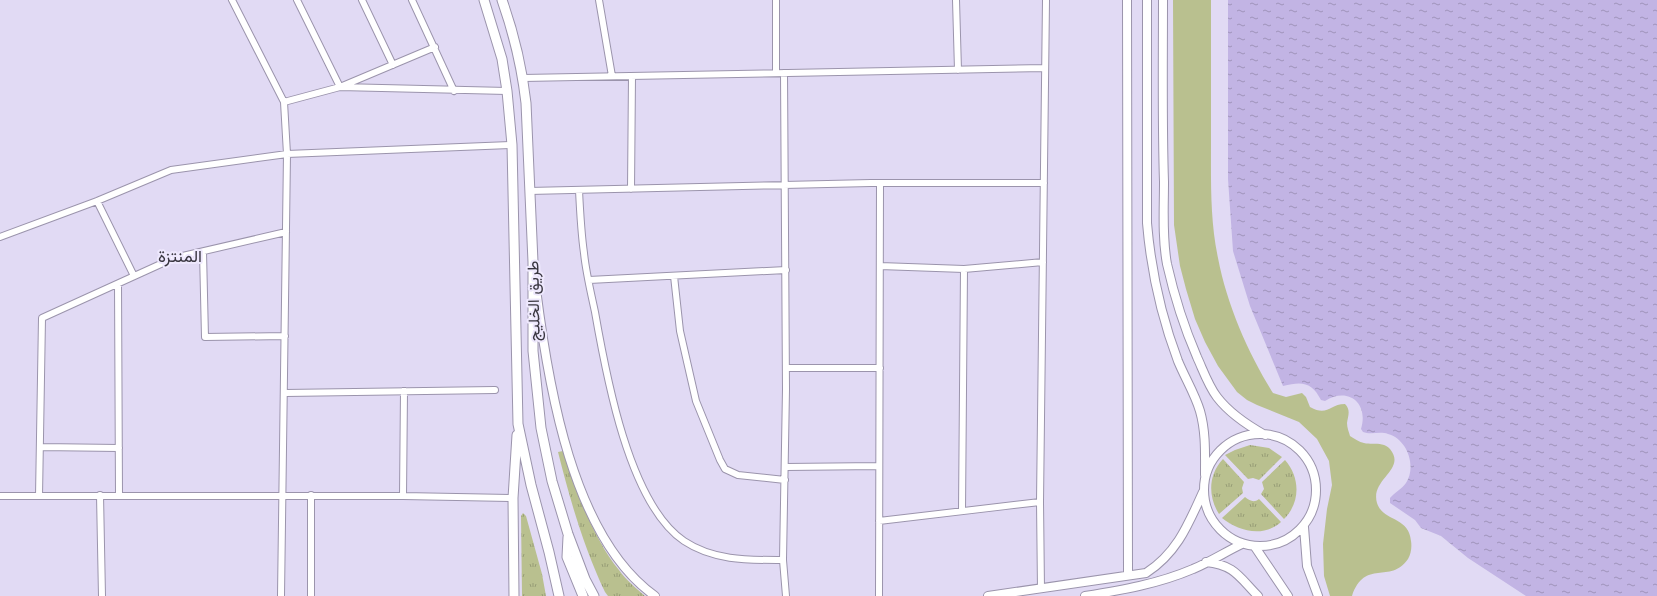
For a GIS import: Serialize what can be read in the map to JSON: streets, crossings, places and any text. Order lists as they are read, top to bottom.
{
  "streets": {
    "main road": ["طريق الخليج"]
  },
  "districts": ["المنتزة"]
}
